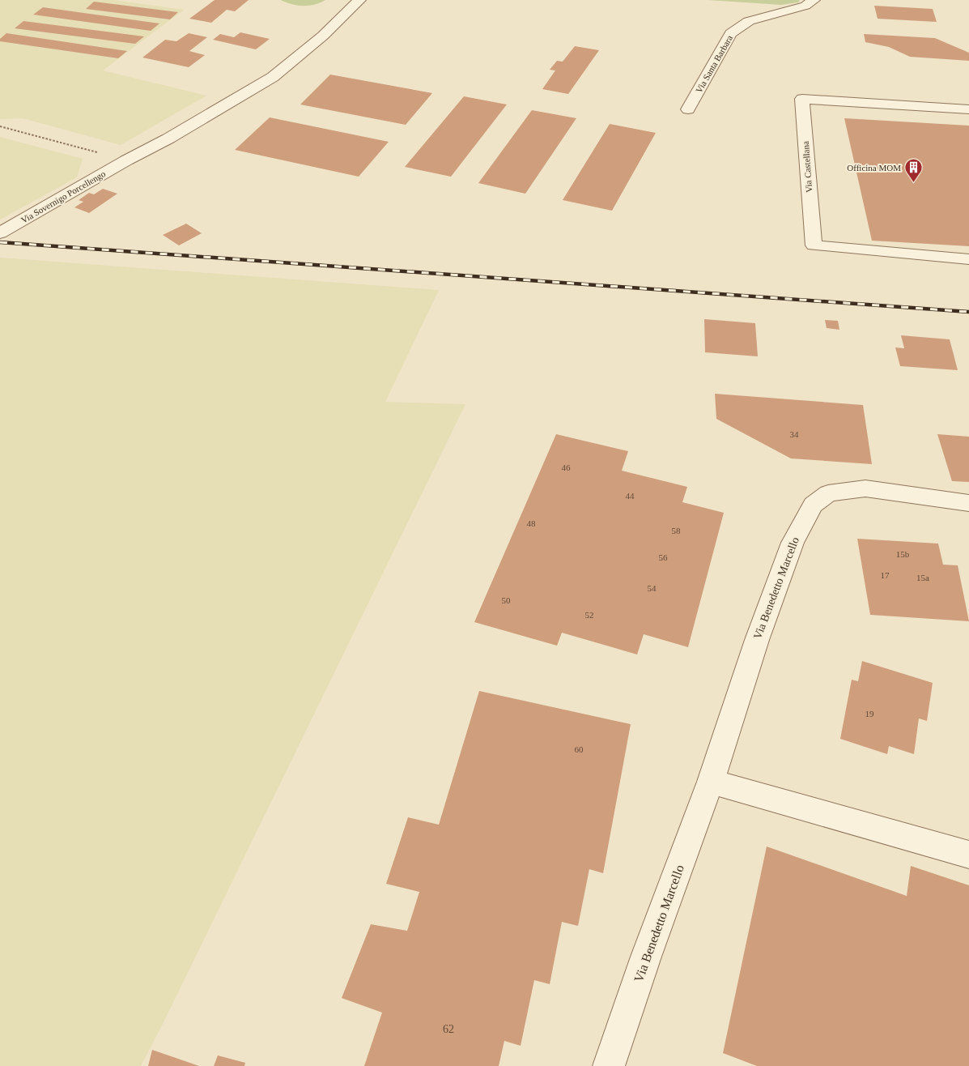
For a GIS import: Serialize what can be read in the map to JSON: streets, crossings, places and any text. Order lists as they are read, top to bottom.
{
  "streets": {
    "street": [
      "Via Santa Barbara",
      "Via Castellana",
      "Via Sovernigo Porcellengo",
      "Via Benedetto Marcello"
    ]
  },
  "places": {
    "building": ["Officina MOM"]
  },
  "house_numbers": [
    "34",
    "46",
    "44",
    "48",
    "58",
    "15b",
    "56",
    "17",
    "15a",
    "54",
    "50",
    "52",
    "19",
    "60",
    "62"
  ]
}
